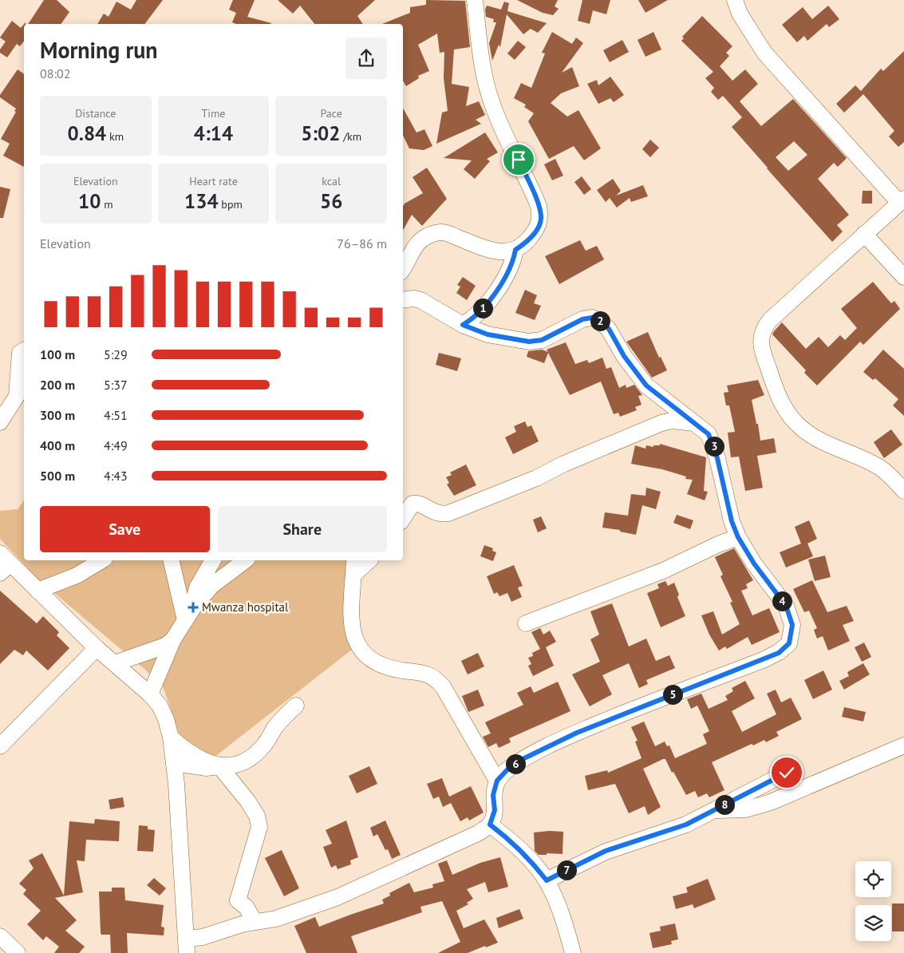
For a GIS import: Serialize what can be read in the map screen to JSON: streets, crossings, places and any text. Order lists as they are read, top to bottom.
{
  "places": {
    "health": ["Mwanza hospital"]
  },
  "page": {
    "heading": ["Morning run", "08:02"],
    "stats": [
      ["Distance", "0.84 km"],
      ["Time", "4:14"],
      ["Pace", "5:02 /km"],
      ["Elevation", "10 m"],
      ["Heart rate", "134 bpm"],
      ["kcal", "56"]
    ],
    "chart": ["Elevation", "76–86 m"],
    "pins": [
      "1",
      "2",
      "3",
      "4",
      "5",
      "6",
      "8",
      "7"
    ],
    "list": [
      {
        "name": "100 m",
        "note": "5:29"
      },
      {
        "name": "200 m",
        "note": "5:37"
      },
      {
        "name": "300 m",
        "note": "4:51"
      },
      {
        "name": "400 m",
        "note": "4:49"
      },
      {
        "name": "500 m",
        "note": "4:43"
      }
    ],
    "buttons": ["Save", "Share"]
  }
}
